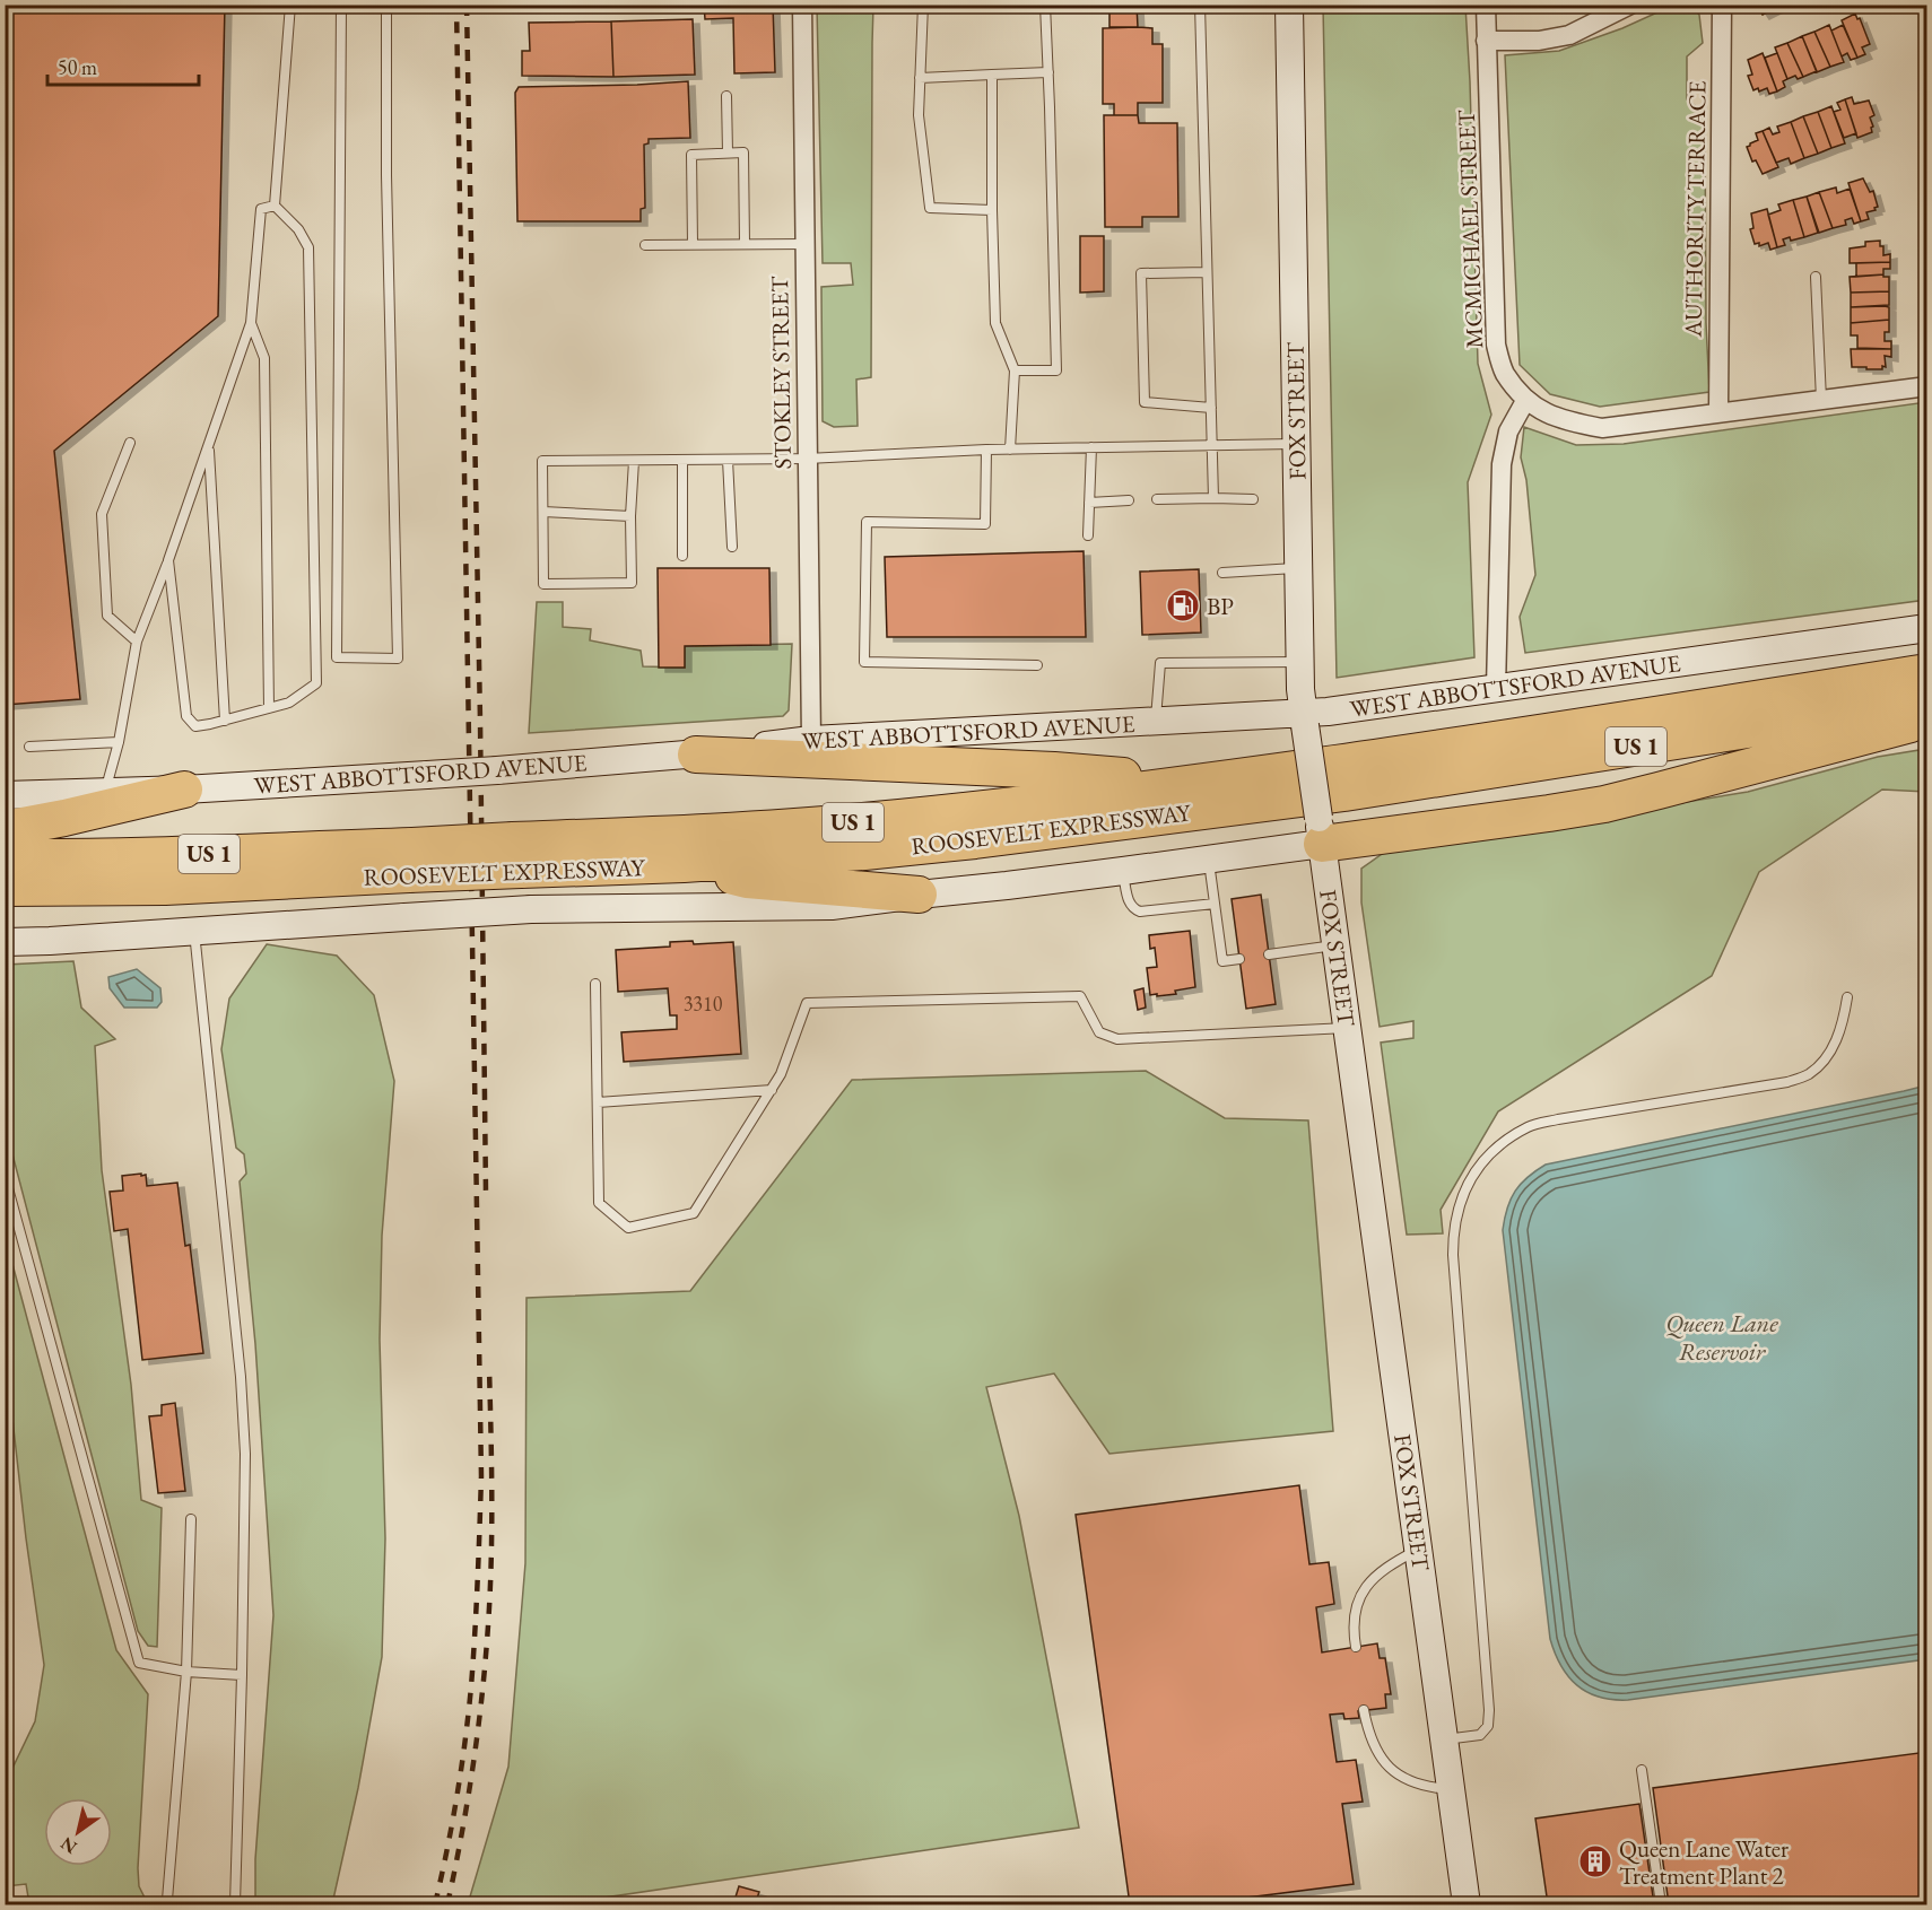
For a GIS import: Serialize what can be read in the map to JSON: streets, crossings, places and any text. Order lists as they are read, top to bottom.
{
  "streets": {
    "highway": ["US 1", "ROOSEVELT EXPRESSWAY"],
    "street": [
      "AUTHORITY TERRACE",
      "MCMICHAEL STREET",
      "STOKLEY STREET",
      "FOX STREET",
      "WEST ABBOTTSFORD AVENUE"
    ]
  },
  "crossings": [
    ["AUTHORITY TERRACE", "MCMICHAEL STREET"],
    ["STOKLEY STREET", "WEST ABBOTTSFORD AVENUE"],
    ["FOX STREET", "WEST ABBOTTSFORD AVENUE"]
  ],
  "water": ["Queen Lane Reservoir"],
  "places": {
    "fuel station": ["BP"],
    "building": ["Queen Lane Water Treatment Plant 2"]
  },
  "house_numbers": ["3310"],
  "scale_bar": "50 m",
  "north": "bottom left"
}
